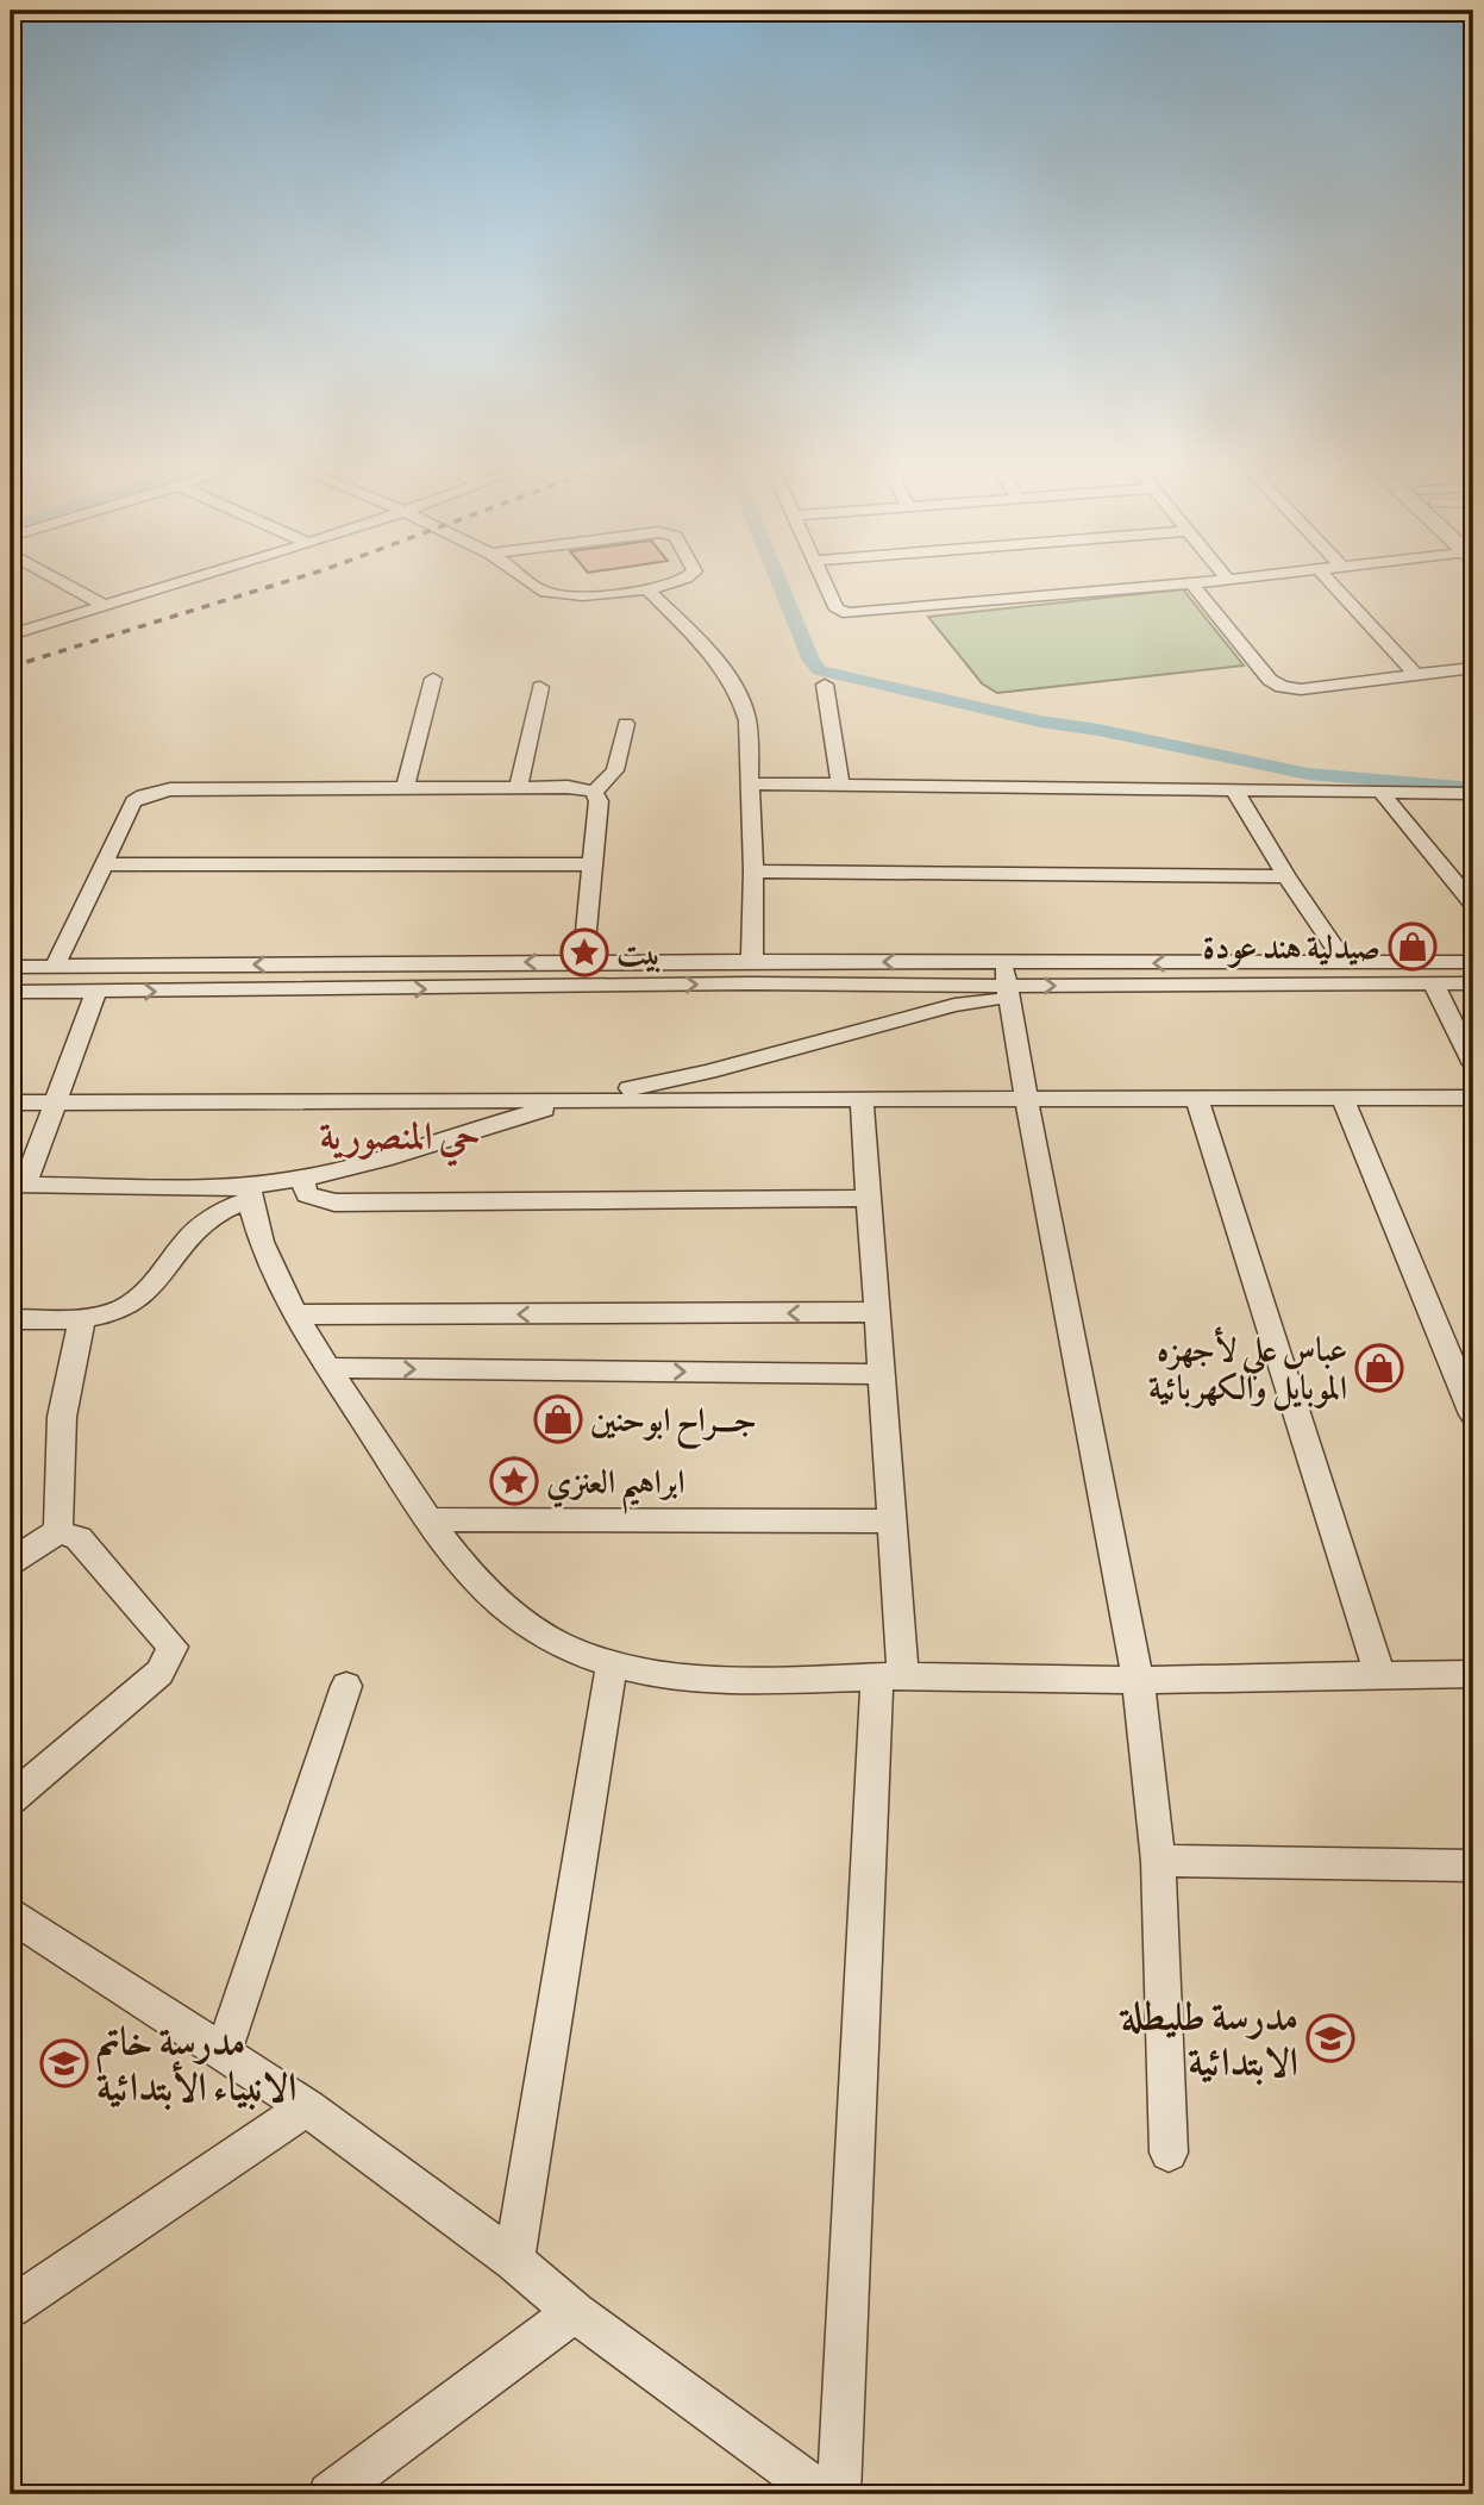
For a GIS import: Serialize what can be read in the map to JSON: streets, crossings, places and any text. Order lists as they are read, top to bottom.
{
  "districts": ["حي المنصورية"],
  "places": {
    "shop": ["صيدلية هند عودة", "عباس علي لأجهزه الموبايل والكهربائية", "جـــراح ابوحنين"],
    "place": ["بيت", "ابراهيم العنزي"],
    "school or university": ["مدرسة طليطلة الابتدائية", "مدرسة خاتم الانبياء الأبتدائية"]
  }
}
